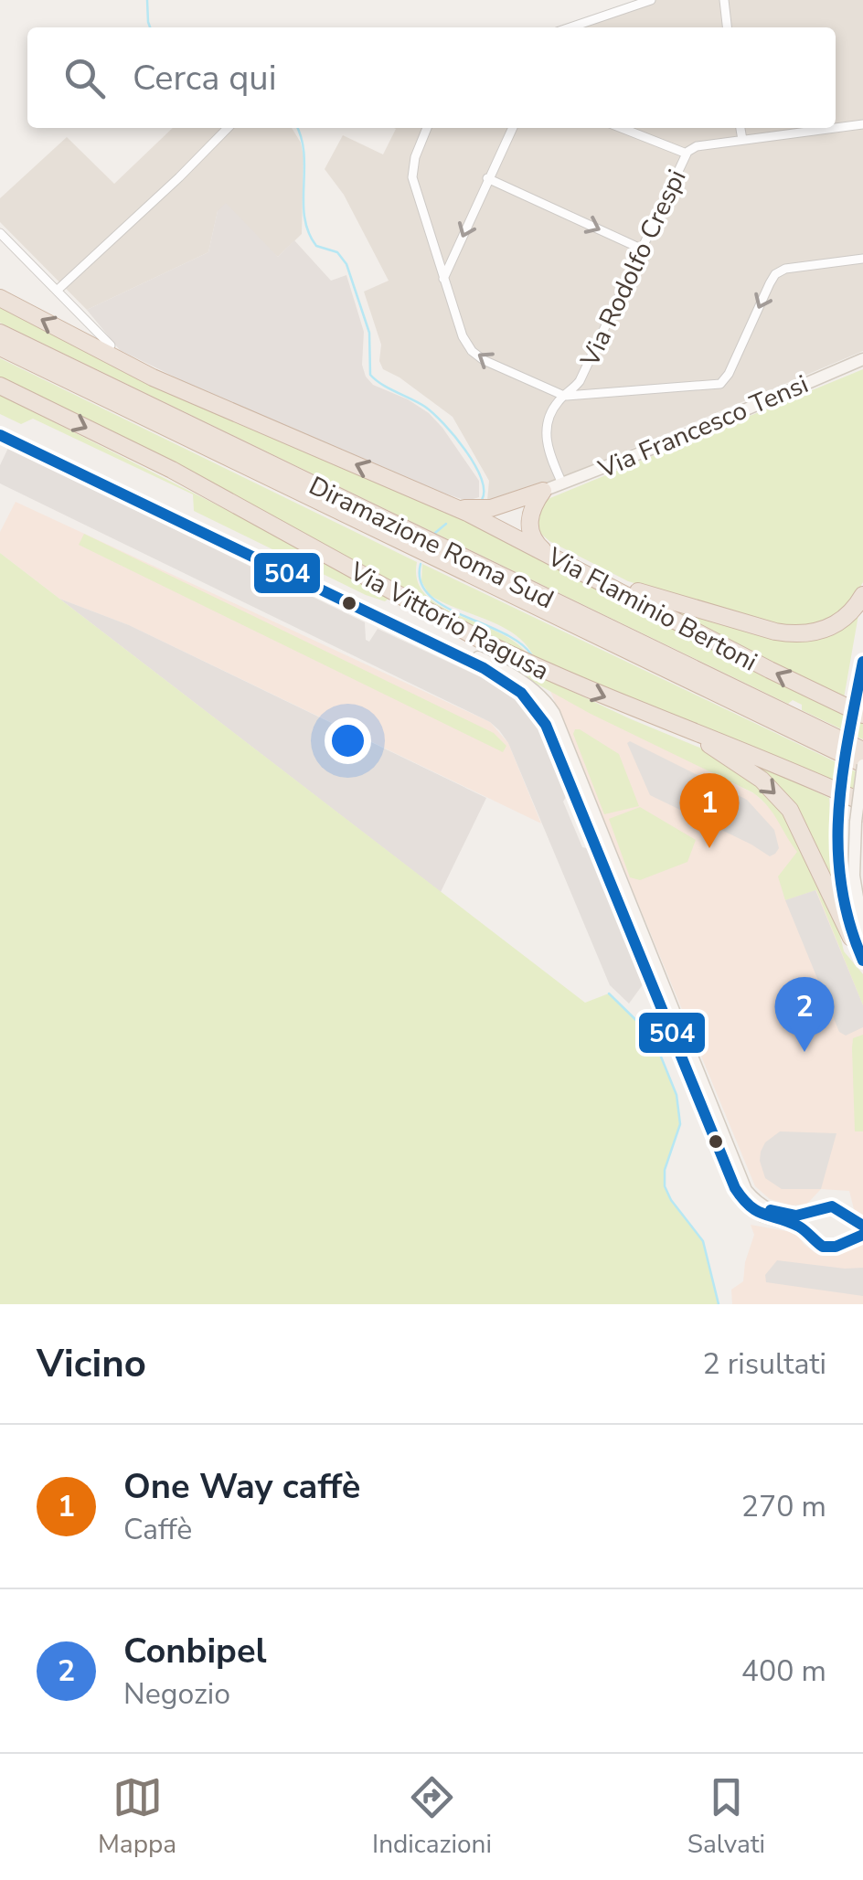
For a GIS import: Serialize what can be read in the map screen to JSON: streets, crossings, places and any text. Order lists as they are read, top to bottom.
{
  "streets": {
    "highway": ["Diramazione Roma Sud", "Via Flaminio Bertoni", "Via Vittorio Ragusa"],
    "street": ["Via Rodolfo Crespi", "Via Francesco Tensi"]
  },
  "crossings": [
    ["Via Rodolfo Crespi", "Via Francesco Tensi"]
  ],
  "lines": ["transit line 504"],
  "page": {
    "search": "Cerca qui",
    "pins": ["1", "2"],
    "heading": ["Vicino", "2 risultati"],
    "list": [
      {
        "mark": "1",
        "name": "One Way caffè",
        "note": "Caffè",
        "value": "270 m"
      },
      {
        "mark": "2",
        "name": "Conbipel",
        "note": "Negozio",
        "value": "400 m"
      }
    ],
    "nav": ["Mappa", "Indicazioni", "Salvati"]
  }
}
